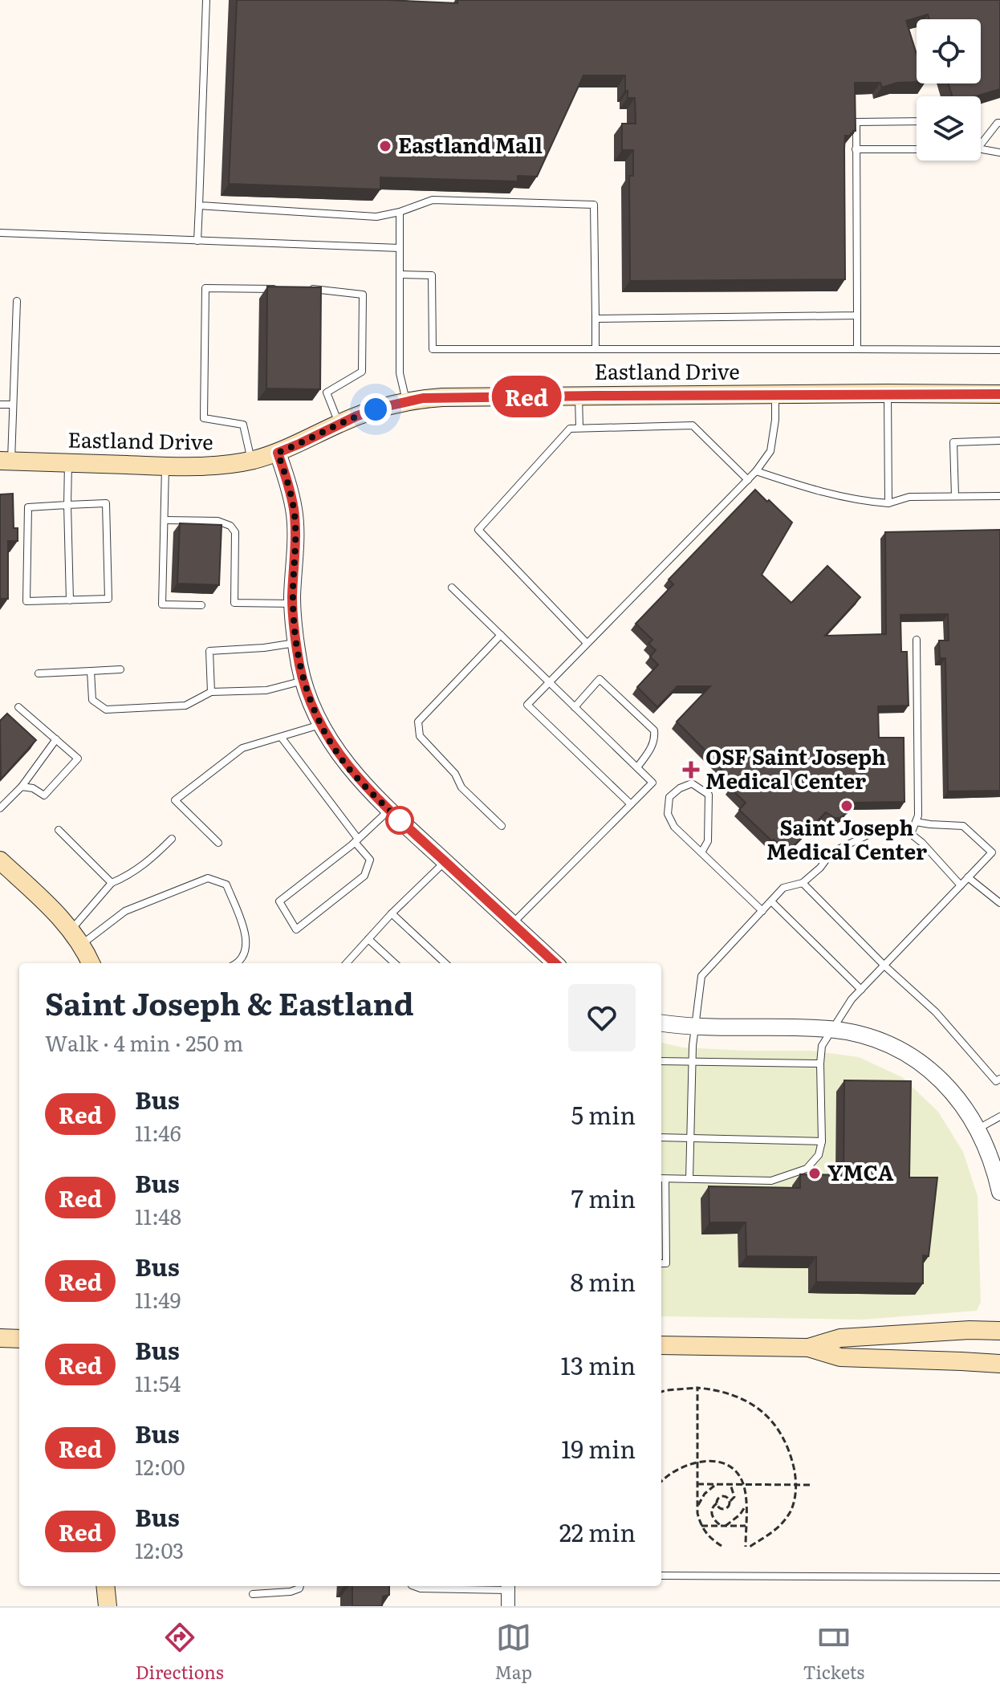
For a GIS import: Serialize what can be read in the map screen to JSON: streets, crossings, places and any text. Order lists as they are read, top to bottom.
{
  "streets": {
    "main road": ["Eastland Drive"]
  },
  "places": {
    "other": ["Eastland Mall", "Saint Joseph Medical Center", "YMCA"],
    "health": ["OSF Saint Joseph Medical Center"]
  },
  "lines": ["bus line Red"],
  "page": {
    "on_map": "Red",
    "heading": ["Saint Joseph & Eastland", "Walk · 4 min · 250 m"],
    "list": [
      {
        "mark": "Red",
        "name": "Bus",
        "note": "11:46",
        "value": "5 min"
      },
      {
        "mark": "Red",
        "name": "Bus",
        "note": "11:48",
        "value": "7 min"
      },
      {
        "mark": "Red",
        "name": "Bus",
        "note": "11:49",
        "value": "8 min"
      },
      {
        "mark": "Red",
        "name": "Bus",
        "note": "11:54",
        "value": "13 min"
      },
      {
        "mark": "Red",
        "name": "Bus",
        "note": "12:00",
        "value": "19 min"
      },
      {
        "mark": "Red",
        "name": "Bus",
        "note": "12:03",
        "value": "22 min"
      }
    ],
    "tabs": ["Directions", "Map", "Tickets"]
  }
}
